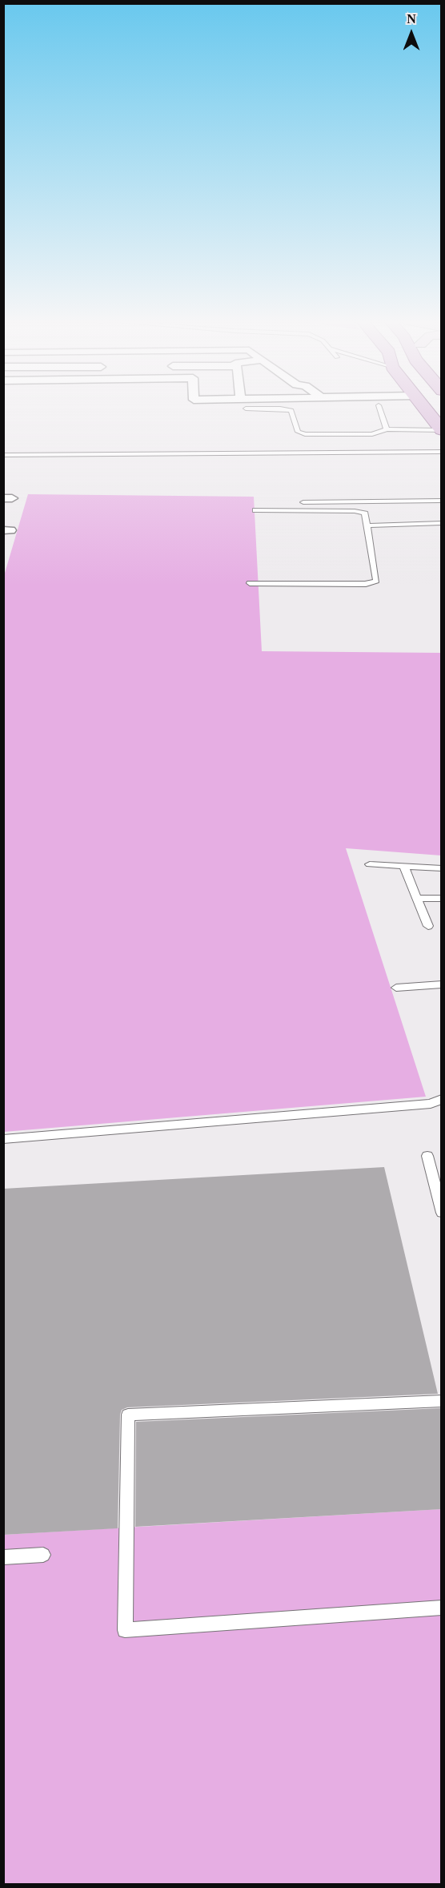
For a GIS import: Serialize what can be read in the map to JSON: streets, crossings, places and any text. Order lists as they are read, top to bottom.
{
  "north": "top"
}
